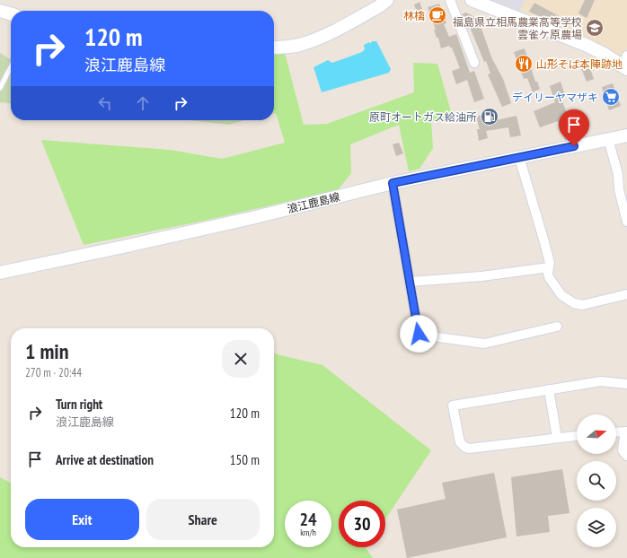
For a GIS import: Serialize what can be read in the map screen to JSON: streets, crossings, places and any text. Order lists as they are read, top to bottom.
{
  "streets": {
    "main road": ["浪江鹿島線"]
  },
  "places": {
    "cafe": ["林檎"],
    "school or university": ["福島県立相馬農業高等学校 雲雀ケ原農場"],
    "restaurant": ["山形そば本陣跡地"],
    "supermarket": ["デイリーヤマザキ"],
    "fuel station": ["原町オートガス給油所"]
  },
  "north": "right",
  "page": {
    "turn": ["120 m", "浪江鹿島線"],
    "heading": ["1 min", "270 m · 20:44"],
    "list": [
      {
        "name": "Turn right",
        "note": "浪江鹿島線",
        "value": "120 m"
      },
      {
        "name": "Arrive at destination",
        "value": "150 m"
      }
    ],
    "buttons": ["Exit", "Share"],
    "speed": "24 km/h",
    "limit": "30"
  }
}
